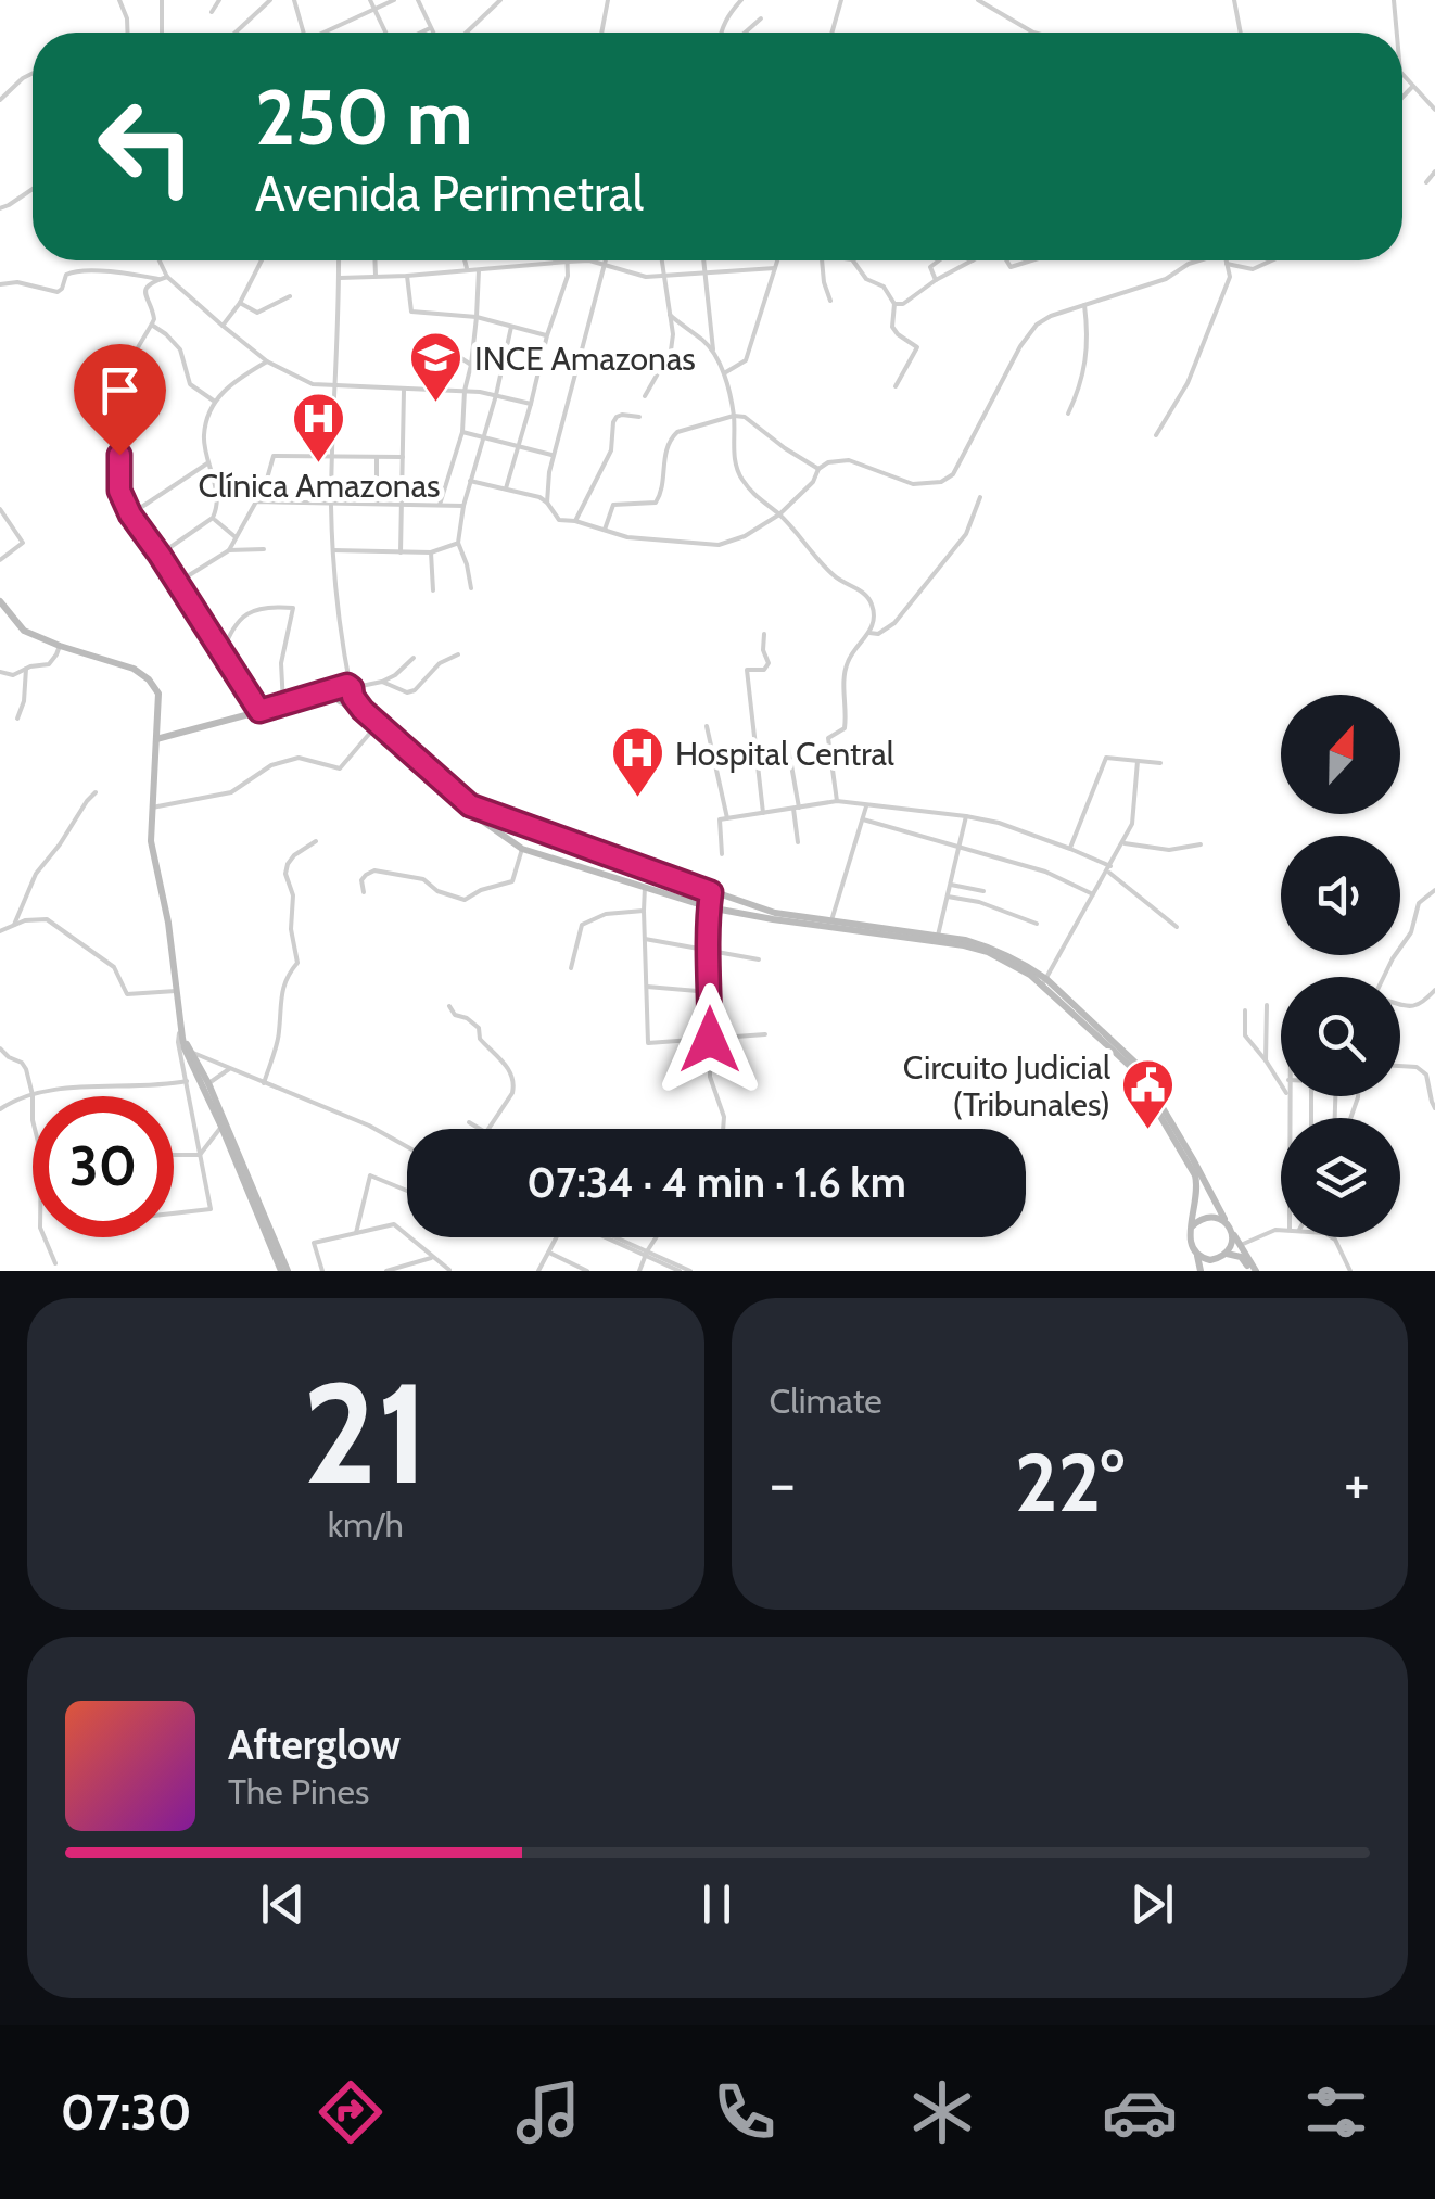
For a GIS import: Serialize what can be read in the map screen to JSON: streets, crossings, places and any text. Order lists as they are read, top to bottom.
{
  "places": {
    "school or university": ["INCE Amazonas"],
    "hospital": ["Clínica Amazonas", "Hospital Central"],
    "public building": ["Circuito Judicial (Tribunales)"]
  },
  "north": "top",
  "page": {
    "turn": ["250 m", "Avenida Perimetral"],
    "limit": "30",
    "trip": "07:34 · 4 min · 1.6 km",
    "tile": [
      ["21", "km/h"],
      "Climate"
    ],
    "heat": ["−", "22°", "+"],
    "song": ["Afterglow", "The Pines"],
    "tabs": "07:30"
  }
}
